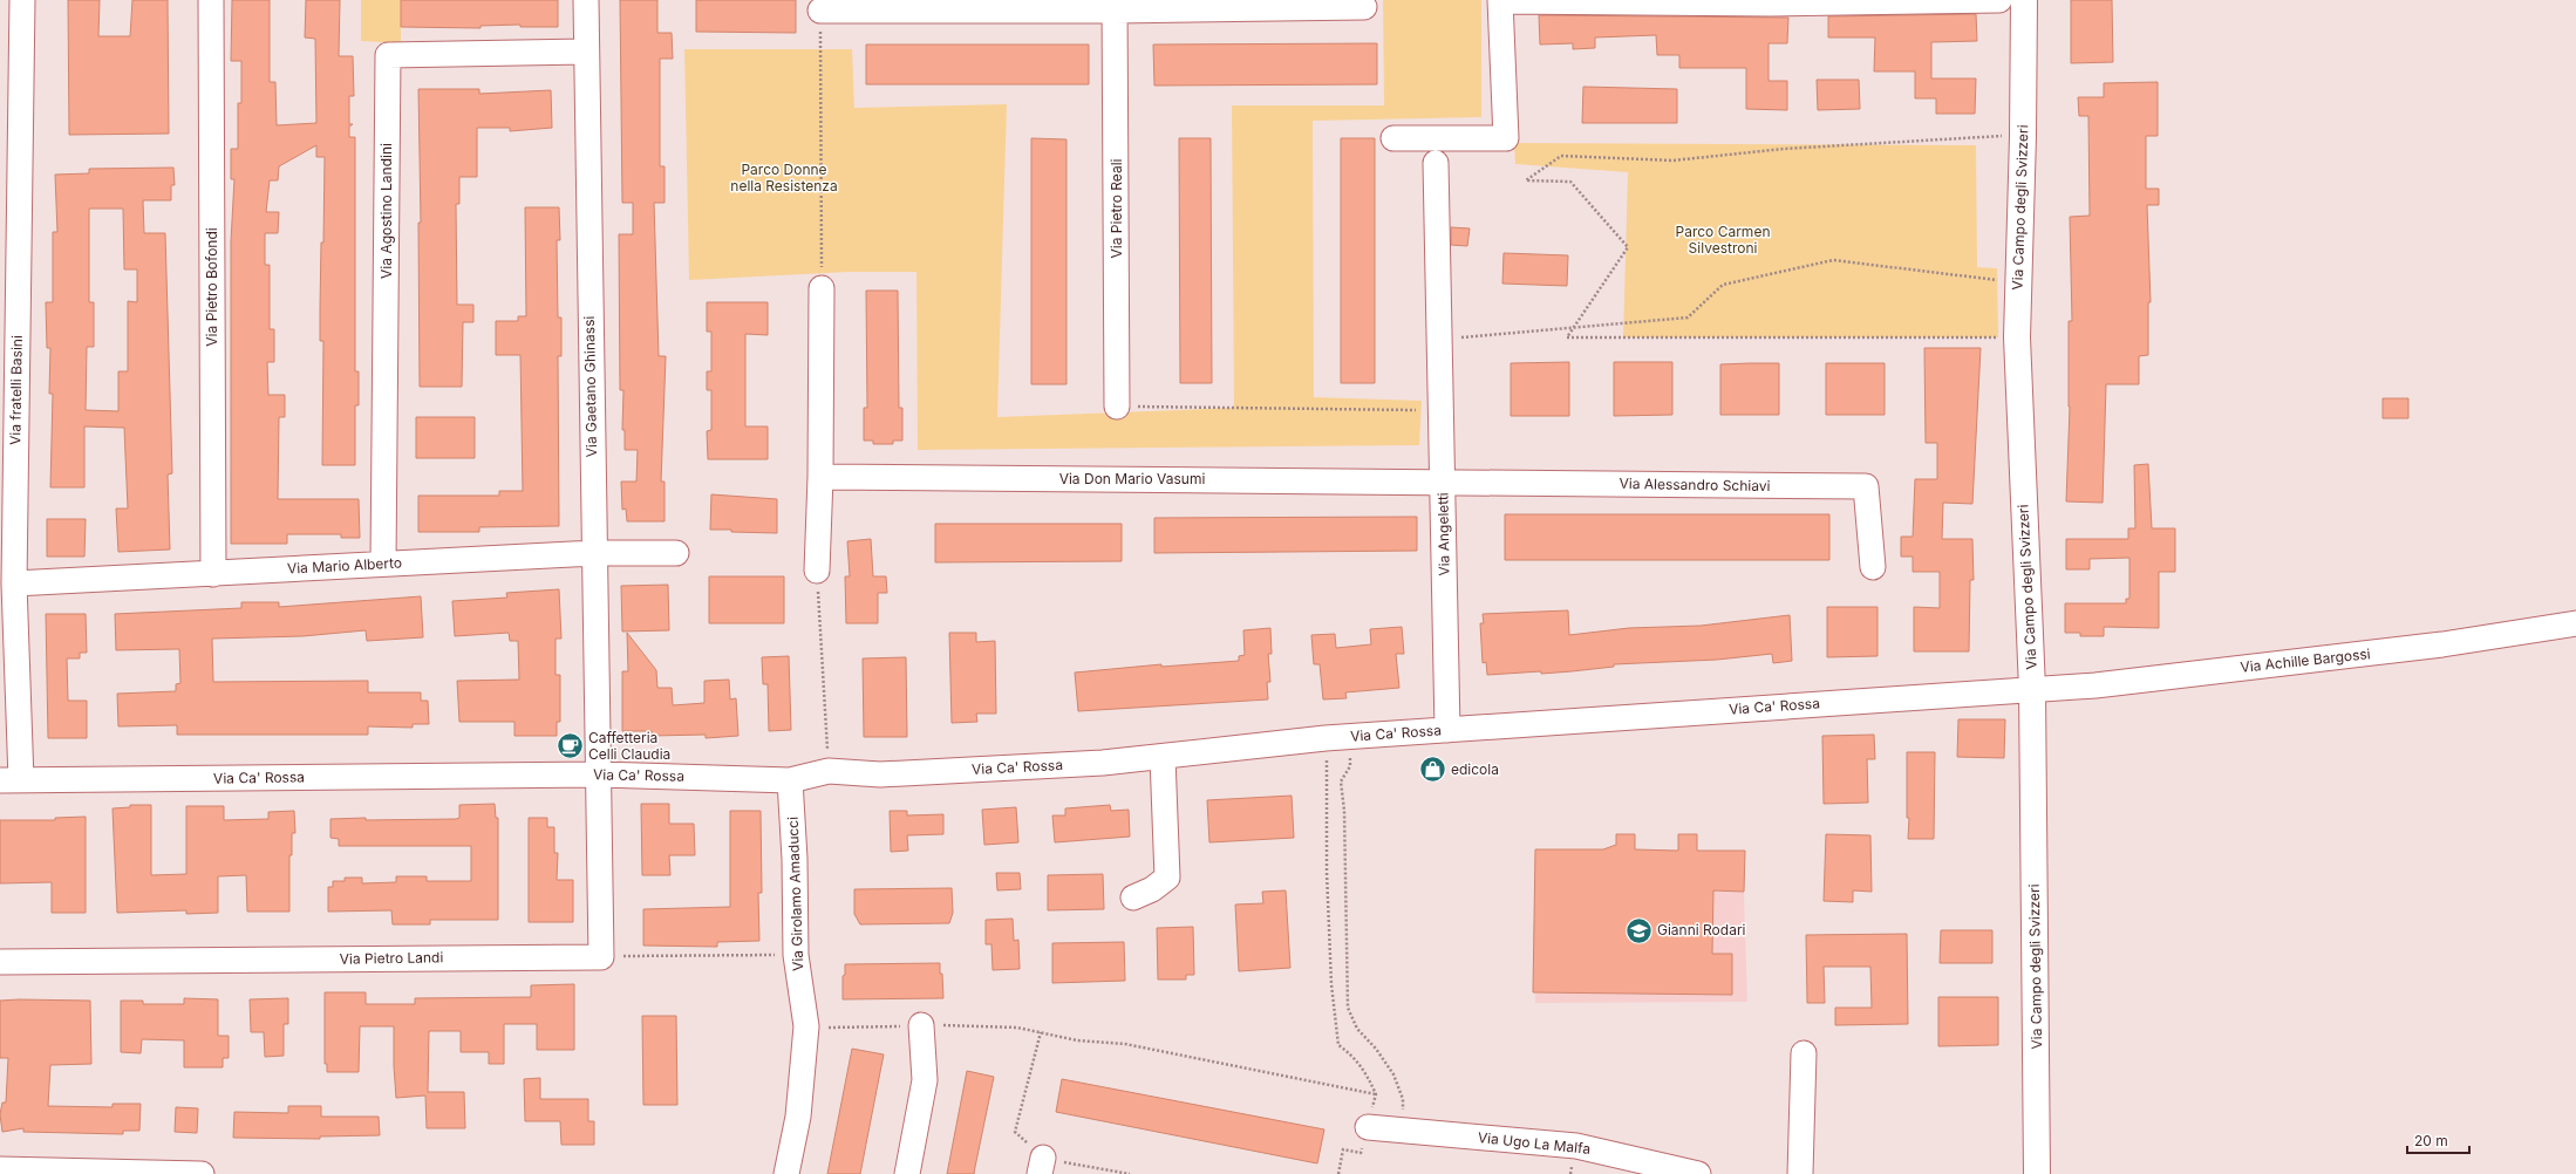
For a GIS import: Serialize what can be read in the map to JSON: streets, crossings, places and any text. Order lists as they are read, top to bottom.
{
  "streets": {
    "main road": ["Via Campo degli Svizzeri"],
    "street": [
      "Via Pietro Reali",
      "Via Agostino Landini",
      "Via Pietro Bofondi",
      "Via Gaetano Ghinassi",
      "Via fratelli Basini",
      "Via Don Mario Vasumi",
      "Via Alessandro Schiavi",
      "Via Angeletti",
      "Via Mario Alberto",
      "Via Achille Bargossi",
      "Via Ca' Rossa",
      "Via Girolamo Amaducci",
      "Via Pietro Landi",
      "Via Ugo La Malfa"
    ]
  },
  "crossings": [
    ["Via Campo degli Svizzeri", "Via Achille Bargossi"],
    ["Via Campo degli Svizzeri", "Via Ca' Rossa"],
    ["Via Agostino Landini", "Via Gaetano Ghinassi"],
    ["Via Agostino Landini", "Via Mario Alberto"],
    ["Via Pietro Bofondi", "Via Mario Alberto"],
    ["Via Gaetano Ghinassi", "Via Mario Alberto"],
    ["Via Gaetano Ghinassi", "Via Ca' Rossa"],
    ["Via fratelli Basini", "Via Mario Alberto"],
    ["Via fratelli Basini", "Via Ca' Rossa"],
    ["Via Don Mario Vasumi", "Via Alessandro Schiavi"],
    ["Via Don Mario Vasumi", "Via Angeletti"],
    ["Via Alessandro Schiavi", "Via Angeletti"],
    ["Via Angeletti", "Via Ca' Rossa"],
    ["Via Achille Bargossi", "Via Ca' Rossa"],
    ["Via Ca' Rossa", "Via Girolamo Amaducci"]
  ],
  "parks": ["Parco Donne nella Resistenza", "Parco Carmen Silvestroni"],
  "places": {
    "cafe": ["Caffetteria Celli Claudia"],
    "shop": ["edicola"],
    "school or university": ["Gianni Rodari"]
  },
  "scale_bar": "20 m"
}
